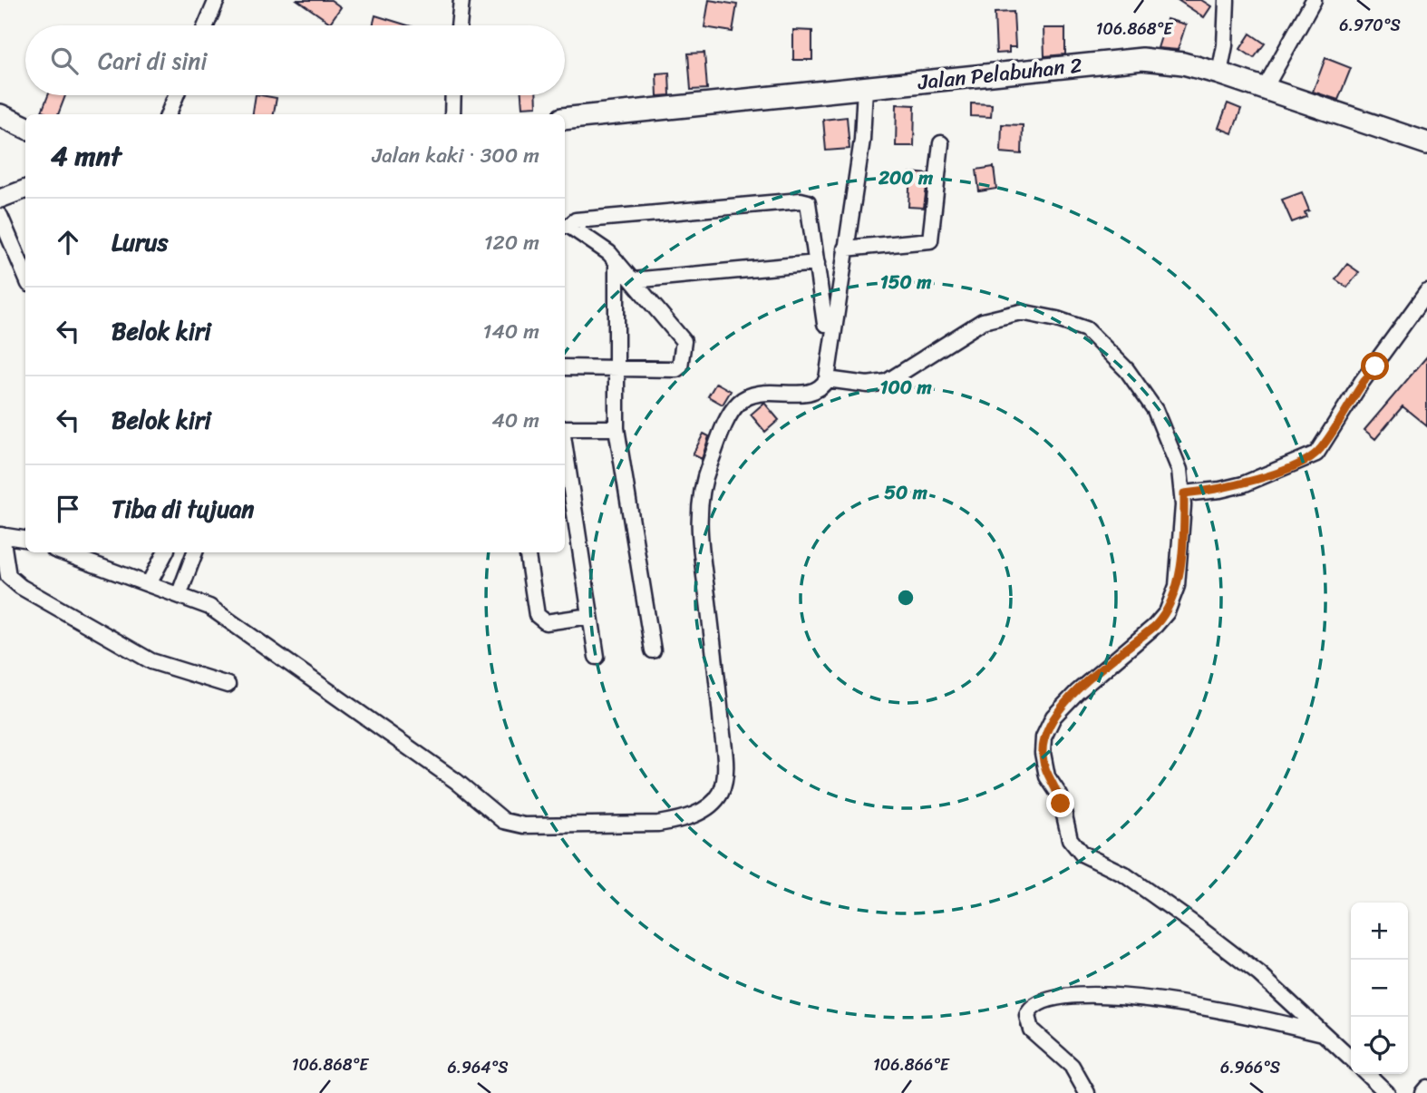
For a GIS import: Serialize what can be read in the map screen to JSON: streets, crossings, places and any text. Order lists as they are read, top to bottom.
{
  "streets": {
    "main road": ["Jalan Pelabuhan 2"]
  },
  "page": {
    "search": "Cari di sini",
    "heading": ["4 mnt", "Jalan kaki · 300 m"],
    "list": [
      ["Lurus", "120 m"],
      ["Belok kiri", "140 m"],
      ["Belok kiri", "40 m"],
      "Tiba di tujuan"
    ],
    "map_buttons": ["+", "−"]
  },
  "coordinates": [
    "6.970°S",
    "106.868°E",
    "106.866°E",
    "6.964°S",
    "6.966°S"
  ],
  "rings": [
    "200 m",
    "150 m",
    "100 m",
    "50 m"
  ]
}
